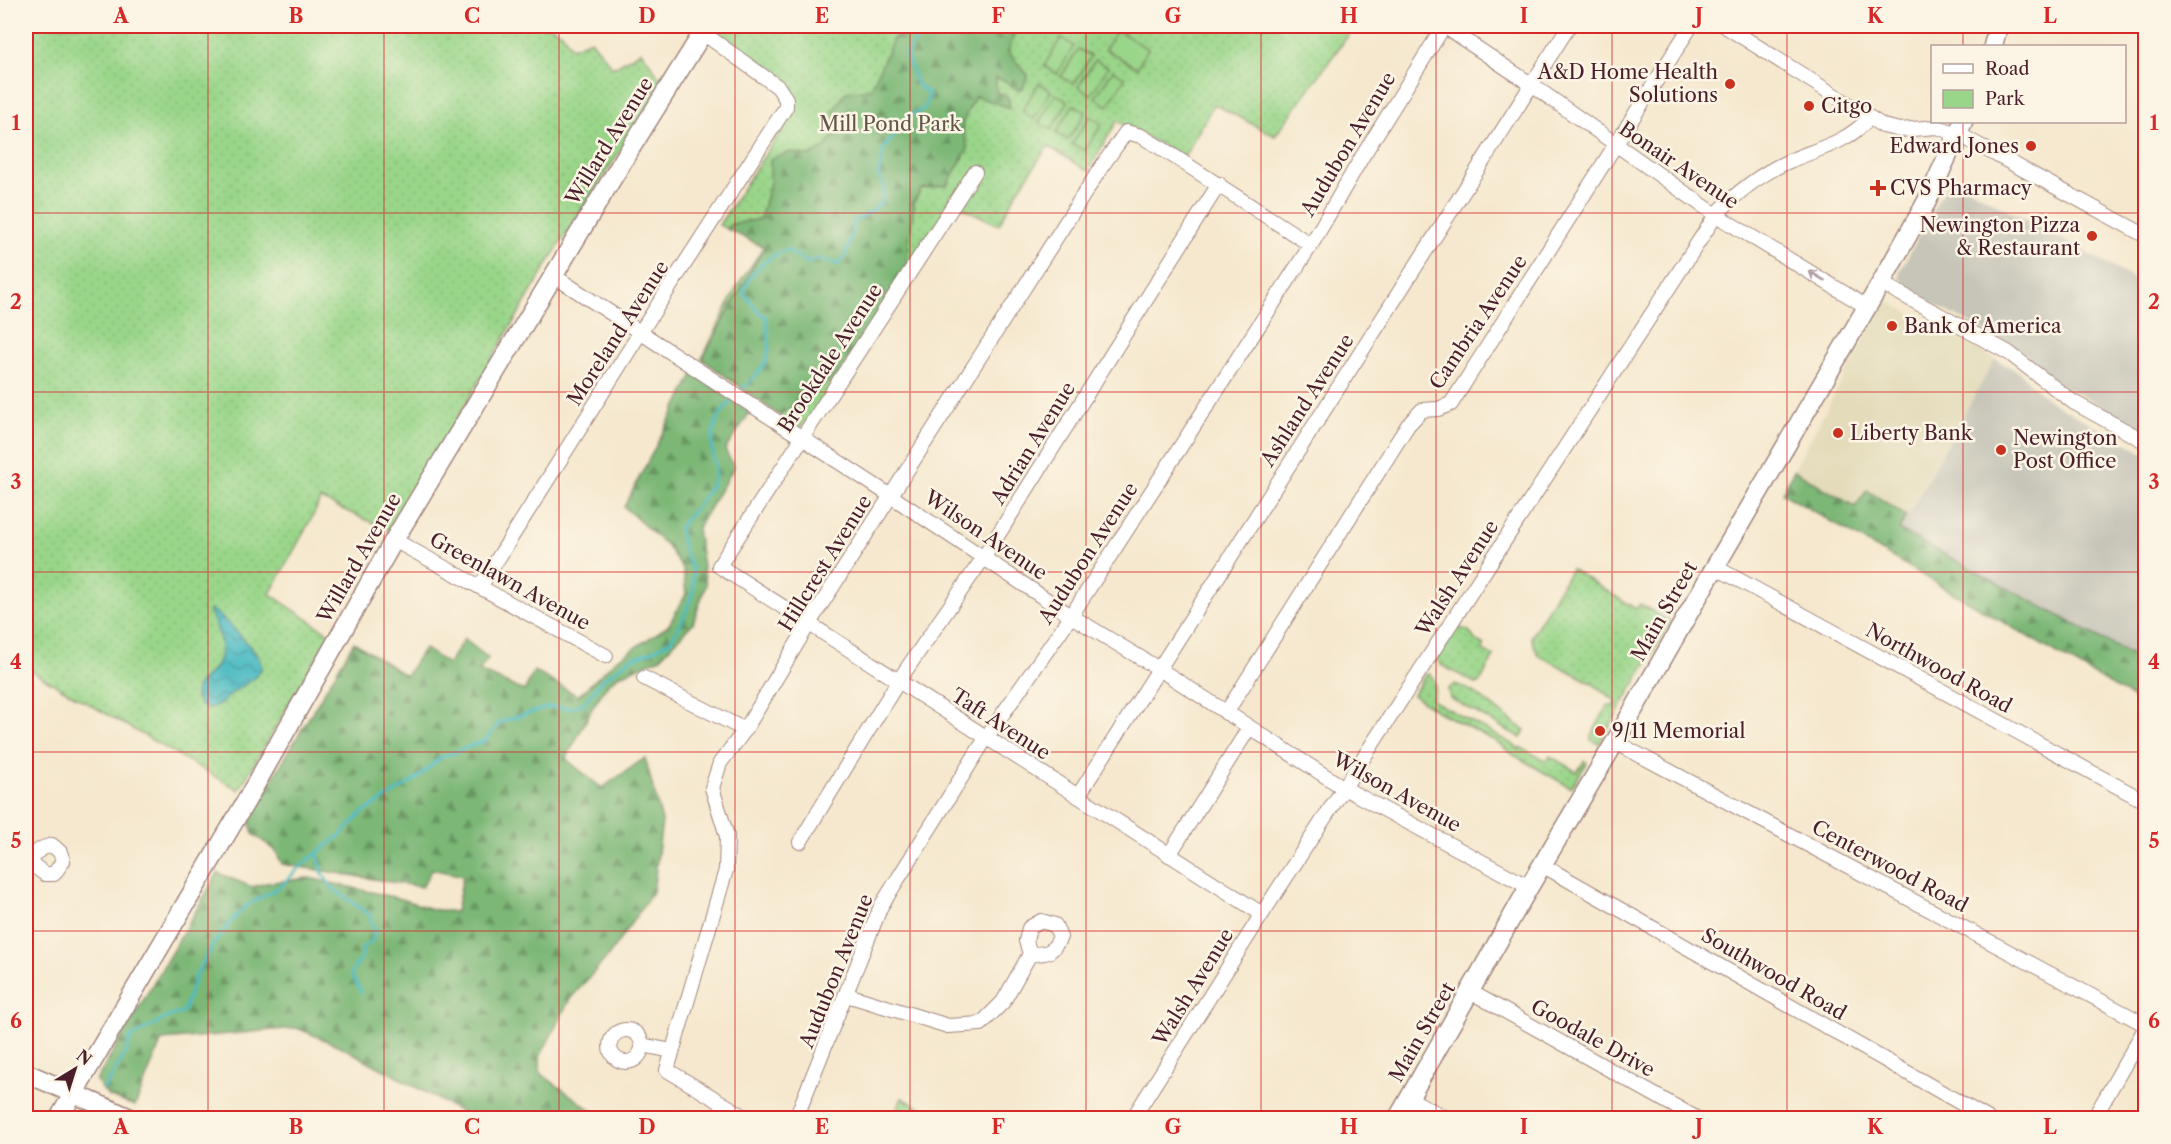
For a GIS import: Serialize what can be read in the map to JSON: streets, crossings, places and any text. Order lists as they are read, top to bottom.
{
  "streets": {
    "main road": ["Willard Avenue", "Main Street"],
    "street": [
      "Audubon Avenue",
      "Bonair Avenue",
      "Cambria Avenue",
      "Moreland Avenue",
      "Brookdale Avenue",
      "Ashland Avenue",
      "Adrian Avenue",
      "Wilson Avenue",
      "Hillcrest Avenue",
      "Walsh Avenue",
      "Greenlawn Avenue",
      "Northwood Road",
      "Taft Avenue",
      "Centerwood Road",
      "Southwood Road",
      "Goodale Drive"
    ]
  },
  "crossings": [
    ["Willard Avenue", "Moreland Avenue"],
    ["Willard Avenue", "Wilson Avenue"],
    ["Willard Avenue", "Greenlawn Avenue"],
    ["Audubon Avenue", "Bonair Avenue"],
    ["Audubon Avenue", "Wilson Avenue"],
    ["Audubon Avenue", "Taft Avenue"],
    ["Bonair Avenue", "Cambria Avenue"],
    ["Bonair Avenue", "Ashland Avenue"],
    ["Bonair Avenue", "Walsh Avenue"],
    ["Bonair Avenue", "Main Street"],
    ["Cambria Avenue", "Wilson Avenue"],
    ["Moreland Avenue", "Wilson Avenue"],
    ["Moreland Avenue", "Greenlawn Avenue"],
    ["Brookdale Avenue", "Wilson Avenue"],
    ["Brookdale Avenue", "Taft Avenue"],
    ["Ashland Avenue", "Wilson Avenue"],
    ["Ashland Avenue", "Taft Avenue"],
    ["Adrian Avenue", "Wilson Avenue"],
    ["Adrian Avenue", "Hillcrest Avenue"],
    ["Adrian Avenue", "Taft Avenue"],
    ["Wilson Avenue", "Hillcrest Avenue"],
    ["Wilson Avenue", "Walsh Avenue"],
    ["Wilson Avenue", "Main Street"],
    ["Hillcrest Avenue", "Taft Avenue"],
    ["Walsh Avenue", "Taft Avenue"],
    ["Main Street", "Northwood Road"],
    ["Main Street", "Centerwood Road"],
    ["Main Street", "Southwood Road"],
    ["Main Street", "Goodale Drive"]
  ],
  "parks": ["Mill Pond Park"],
  "places": {
    "other": [
      "A&D Home Health Solutions",
      "Citgo",
      "Edward Jones",
      "Newington Pizza & Restaurant",
      "Bank of America",
      "Liberty Bank",
      "Newington Post Office",
      "9/11 Memorial"
    ],
    "health": ["CVS Pharmacy"]
  },
  "legend": ["Road", "Park"],
  "north": "top right",
  "grid": {
    "columns": [
      "A",
      "B",
      "C",
      "D",
      "E",
      "F",
      "G",
      "H",
      "I",
      "J",
      "K",
      "L"
    ],
    "rows": [
      "1",
      "2",
      "3",
      "4",
      "5",
      "6"
    ]
  }
}
